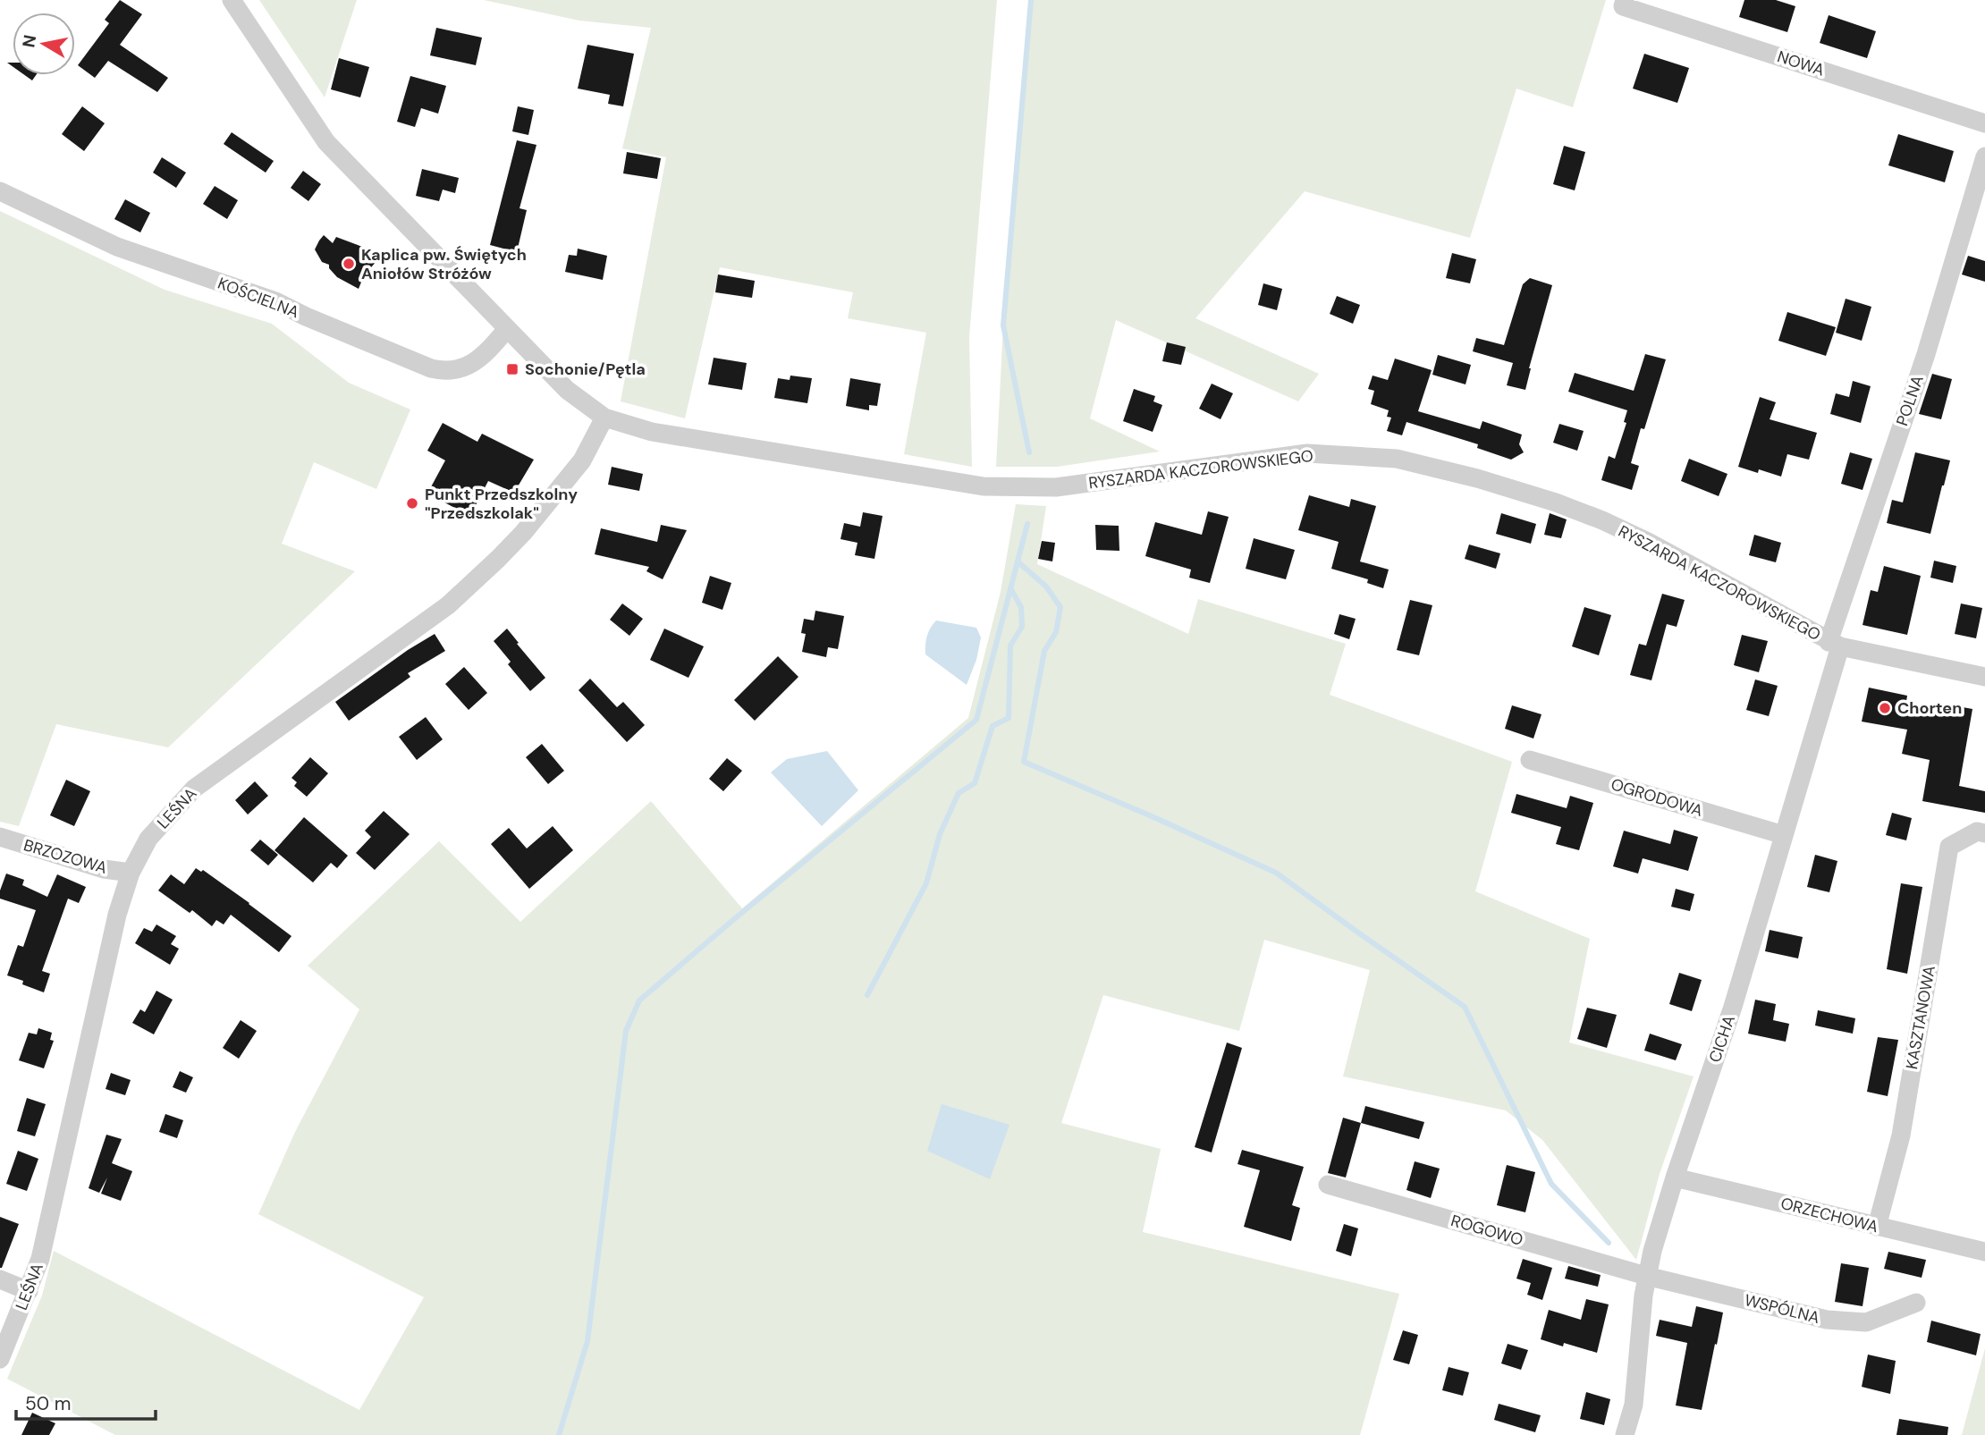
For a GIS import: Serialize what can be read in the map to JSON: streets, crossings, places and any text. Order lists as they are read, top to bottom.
{
  "streets": {
    "street": [
      "NOWA",
      "KOŚCIELNA",
      "POLNA",
      "RYSZARDA KACZOROWSKIEGO",
      "OGRODOWA",
      "LEŚNA",
      "BRZOZOWA",
      "KASZTANOWA",
      "CICHA",
      "ORZECHOWA",
      "ROGOWO",
      "WSPÓLNA"
    ]
  },
  "crossings": [
    ["KOŚCIELNA", "RYSZARDA KACZOROWSKIEGO"],
    ["POLNA", "RYSZARDA KACZOROWSKIEGO"],
    ["POLNA", "CICHA"],
    ["RYSZARDA KACZOROWSKIEGO", "LEŚNA"],
    ["RYSZARDA KACZOROWSKIEGO", "CICHA"],
    ["OGRODOWA", "CICHA"],
    ["LEŚNA", "BRZOZOWA"],
    ["KASZTANOWA", "ORZECHOWA"],
    ["CICHA", "ORZECHOWA"],
    ["CICHA", "ROGOWO"],
    ["CICHA", "WSPÓLNA"],
    ["ROGOWO", "WSPÓLNA"]
  ],
  "places": {
    "other": ["Kaplica pw. Świętych Aniołów Stróżów", "Punkt Przedszkolny \"Przedszkolak\"", "Chorten"],
    "transit": ["Sochonie/Pętla"]
  },
  "scale_bar": "50 m",
  "north": "left"
}
